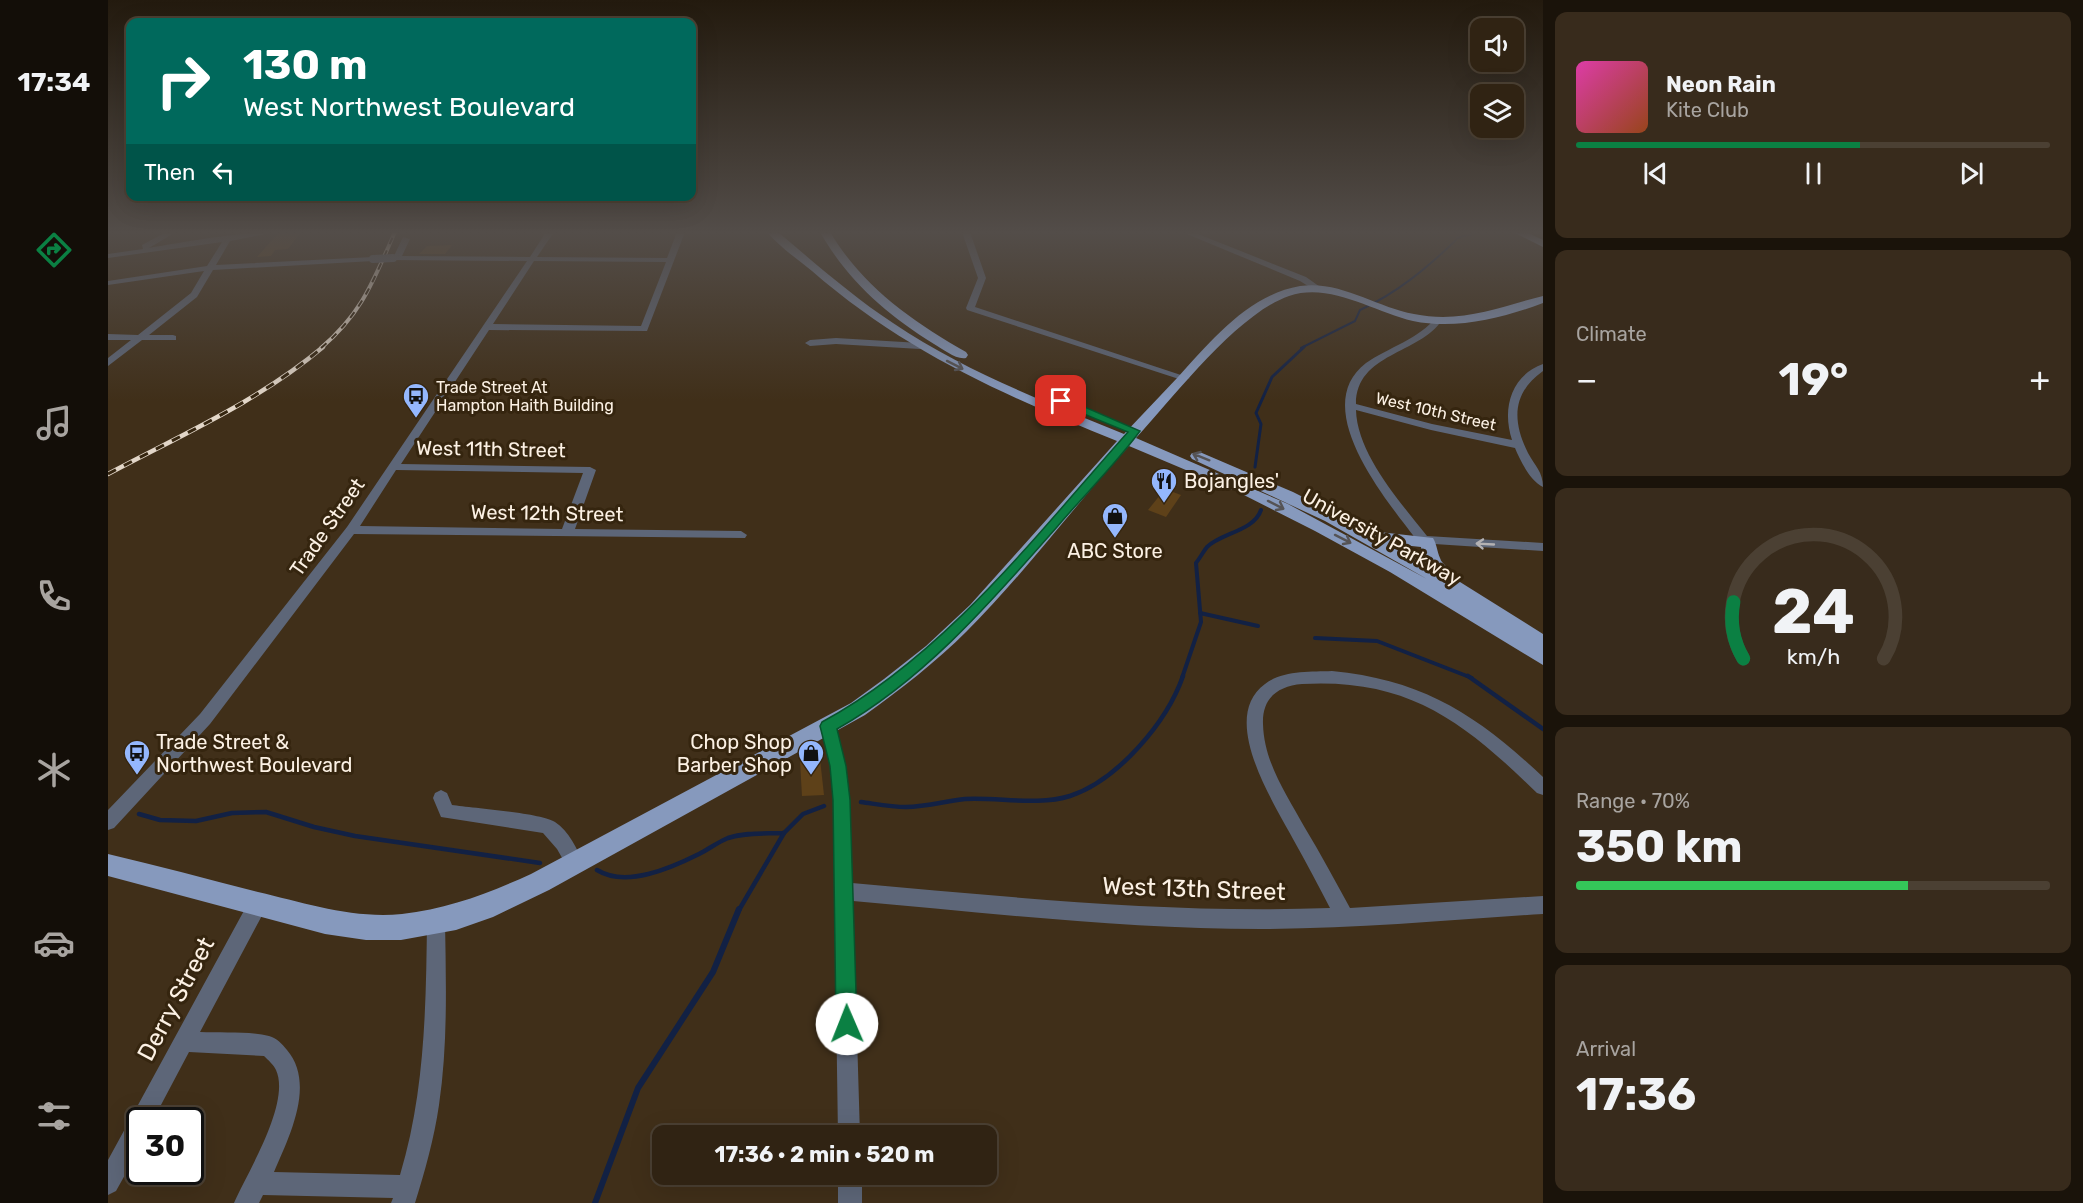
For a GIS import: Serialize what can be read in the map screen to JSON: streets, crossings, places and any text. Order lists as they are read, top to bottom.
{
  "streets": {
    "main road": ["University Parkway"],
    "street": [
      "West 10th Street",
      "West 11th Street",
      "West 12th Street",
      "Trade Street",
      "West 13th Street",
      "Derry Street"
    ]
  },
  "crossings": [
    ["West 11th Street", "West 12th Street"],
    ["West 11th Street", "Trade Street"],
    ["West 12th Street", "Trade Street"]
  ],
  "places": {
    "bus stop": ["Trade Street At Hampton Haith Building", "Trade Street & Northwest Boulevard"],
    "restaurant": ["Bojangles'"],
    "shop": ["ABC Store", "Chop Shop Barber Shop"]
  },
  "page": {
    "tabs": "17:34",
    "turn": ["130 m", "West Northwest Boulevard"],
    "song": ["Neon Rain", "Kite Club"],
    "then": "Then",
    "tile": [
      "Climate",
      ["Range · 70%", "350 km"],
      ["Arrival", "17:36"]
    ],
    "heat": ["−", "19°", "+"],
    "limit": "30",
    "trip": "17:36 · 2 min · 520 m",
    "gauge": ["24", "km/h"]
  }
}
